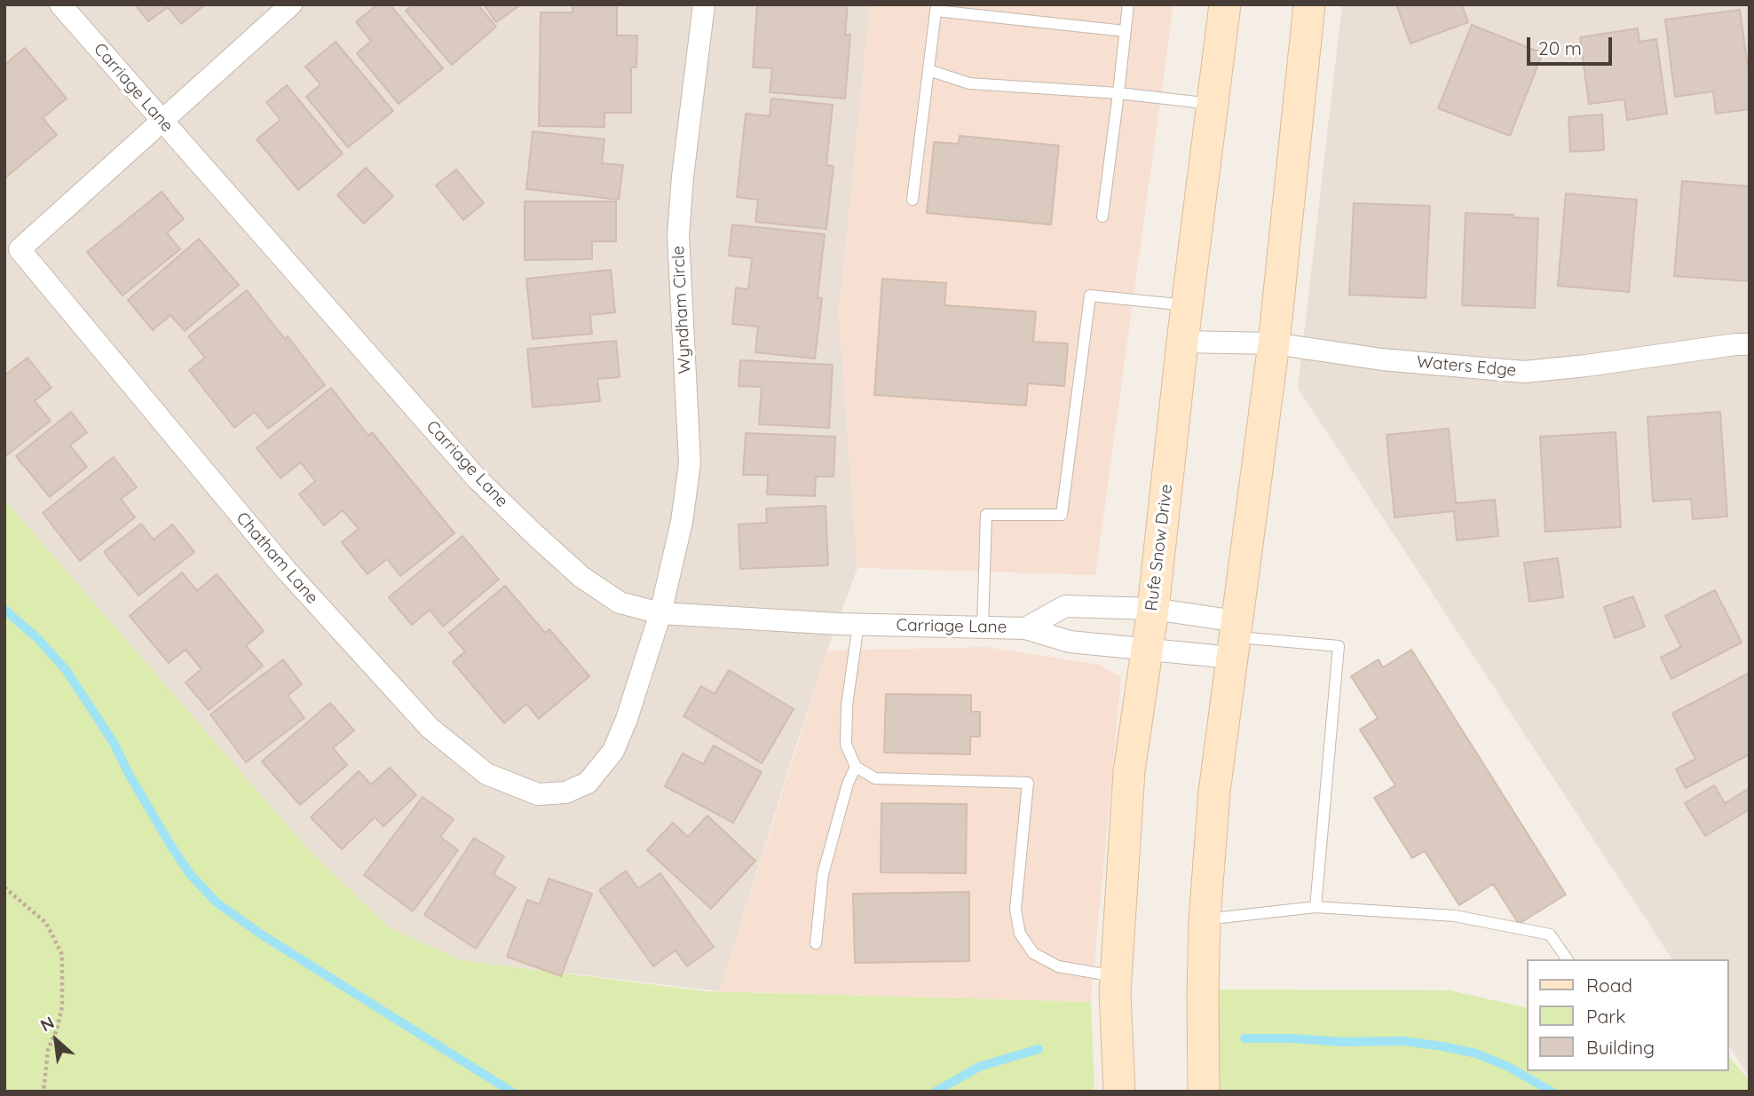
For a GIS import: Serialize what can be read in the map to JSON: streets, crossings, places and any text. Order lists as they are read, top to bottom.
{
  "streets": {
    "main road": ["Rufe Snow Drive"],
    "street": [
      "Carriage Lane",
      "Wyndham Circle",
      "Waters Edge",
      "Chatham Lane"
    ]
  },
  "crossings": [
    ["Carriage Lane", "Wyndham Circle"],
    ["Carriage Lane", "Rufe Snow Drive"],
    ["Carriage Lane", "Chatham Lane"],
    ["Wyndham Circle", "Chatham Lane"],
    ["Waters Edge", "Rufe Snow Drive"]
  ],
  "legend": ["Road", "Park", "Building"],
  "scale_bar": "20 m",
  "north": "top left"
}
